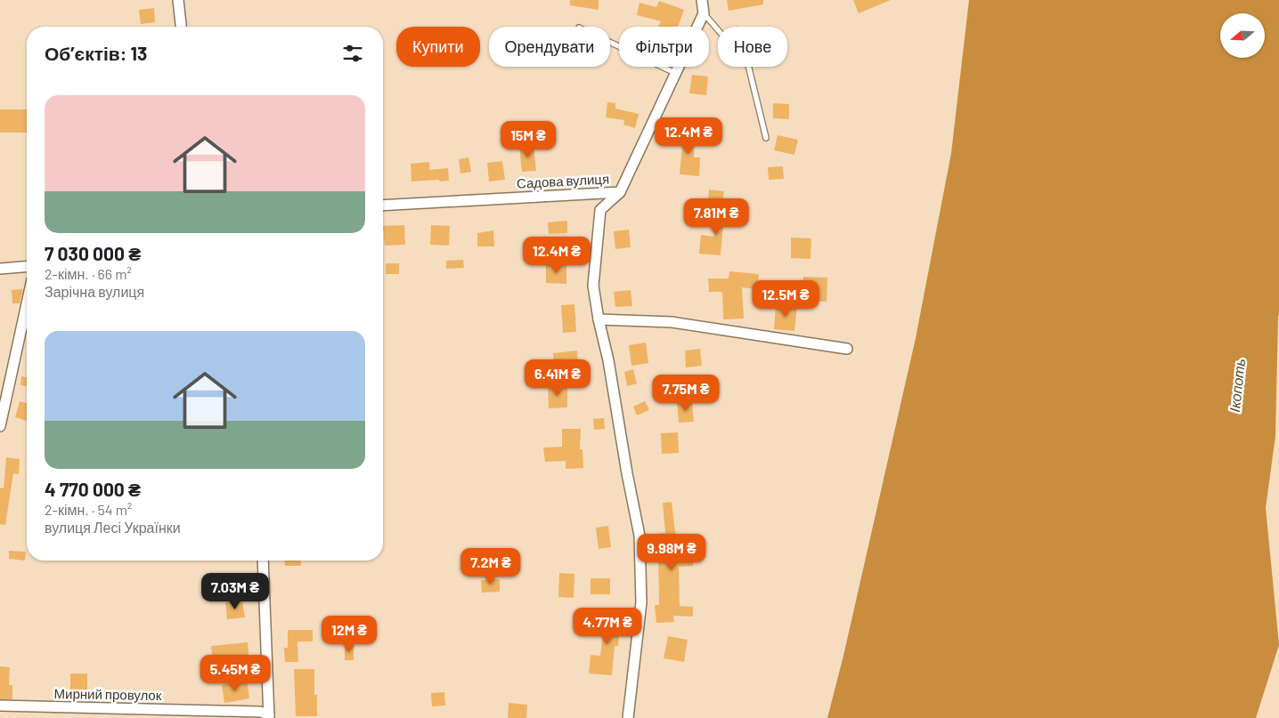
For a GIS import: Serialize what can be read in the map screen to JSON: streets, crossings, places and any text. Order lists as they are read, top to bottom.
{
  "streets": {
    "street": ["Садова вулиця", "Мирний провулок"]
  },
  "water": ["Ікопоть"],
  "north": "left",
  "page": {
    "chip": [
      "Купити",
      "Орендувати",
      "Фільтри",
      "Нове"
    ],
    "heading": "Об’єктів: 13",
    "list": [
      {
        "name": "7 030 000 ₴",
        "note": "2-кімн. · 66 m² · Зарічна вулиця"
      },
      {
        "name": "4 770 000 ₴",
        "note": "2-кімн. · 54 m² · вулиця Лесі Українки"
      }
    ],
    "price": [
      "12.4M ₴",
      "15M ₴",
      "7.81M ₴",
      "12.4M ₴",
      "12.5M ₴",
      "6.41M ₴",
      "7.75M ₴",
      "9.98M ₴",
      "7.2M ₴",
      "7.03M ₴",
      "4.77M ₴",
      "12M ₴",
      "5.45M ₴"
    ]
  }
}
